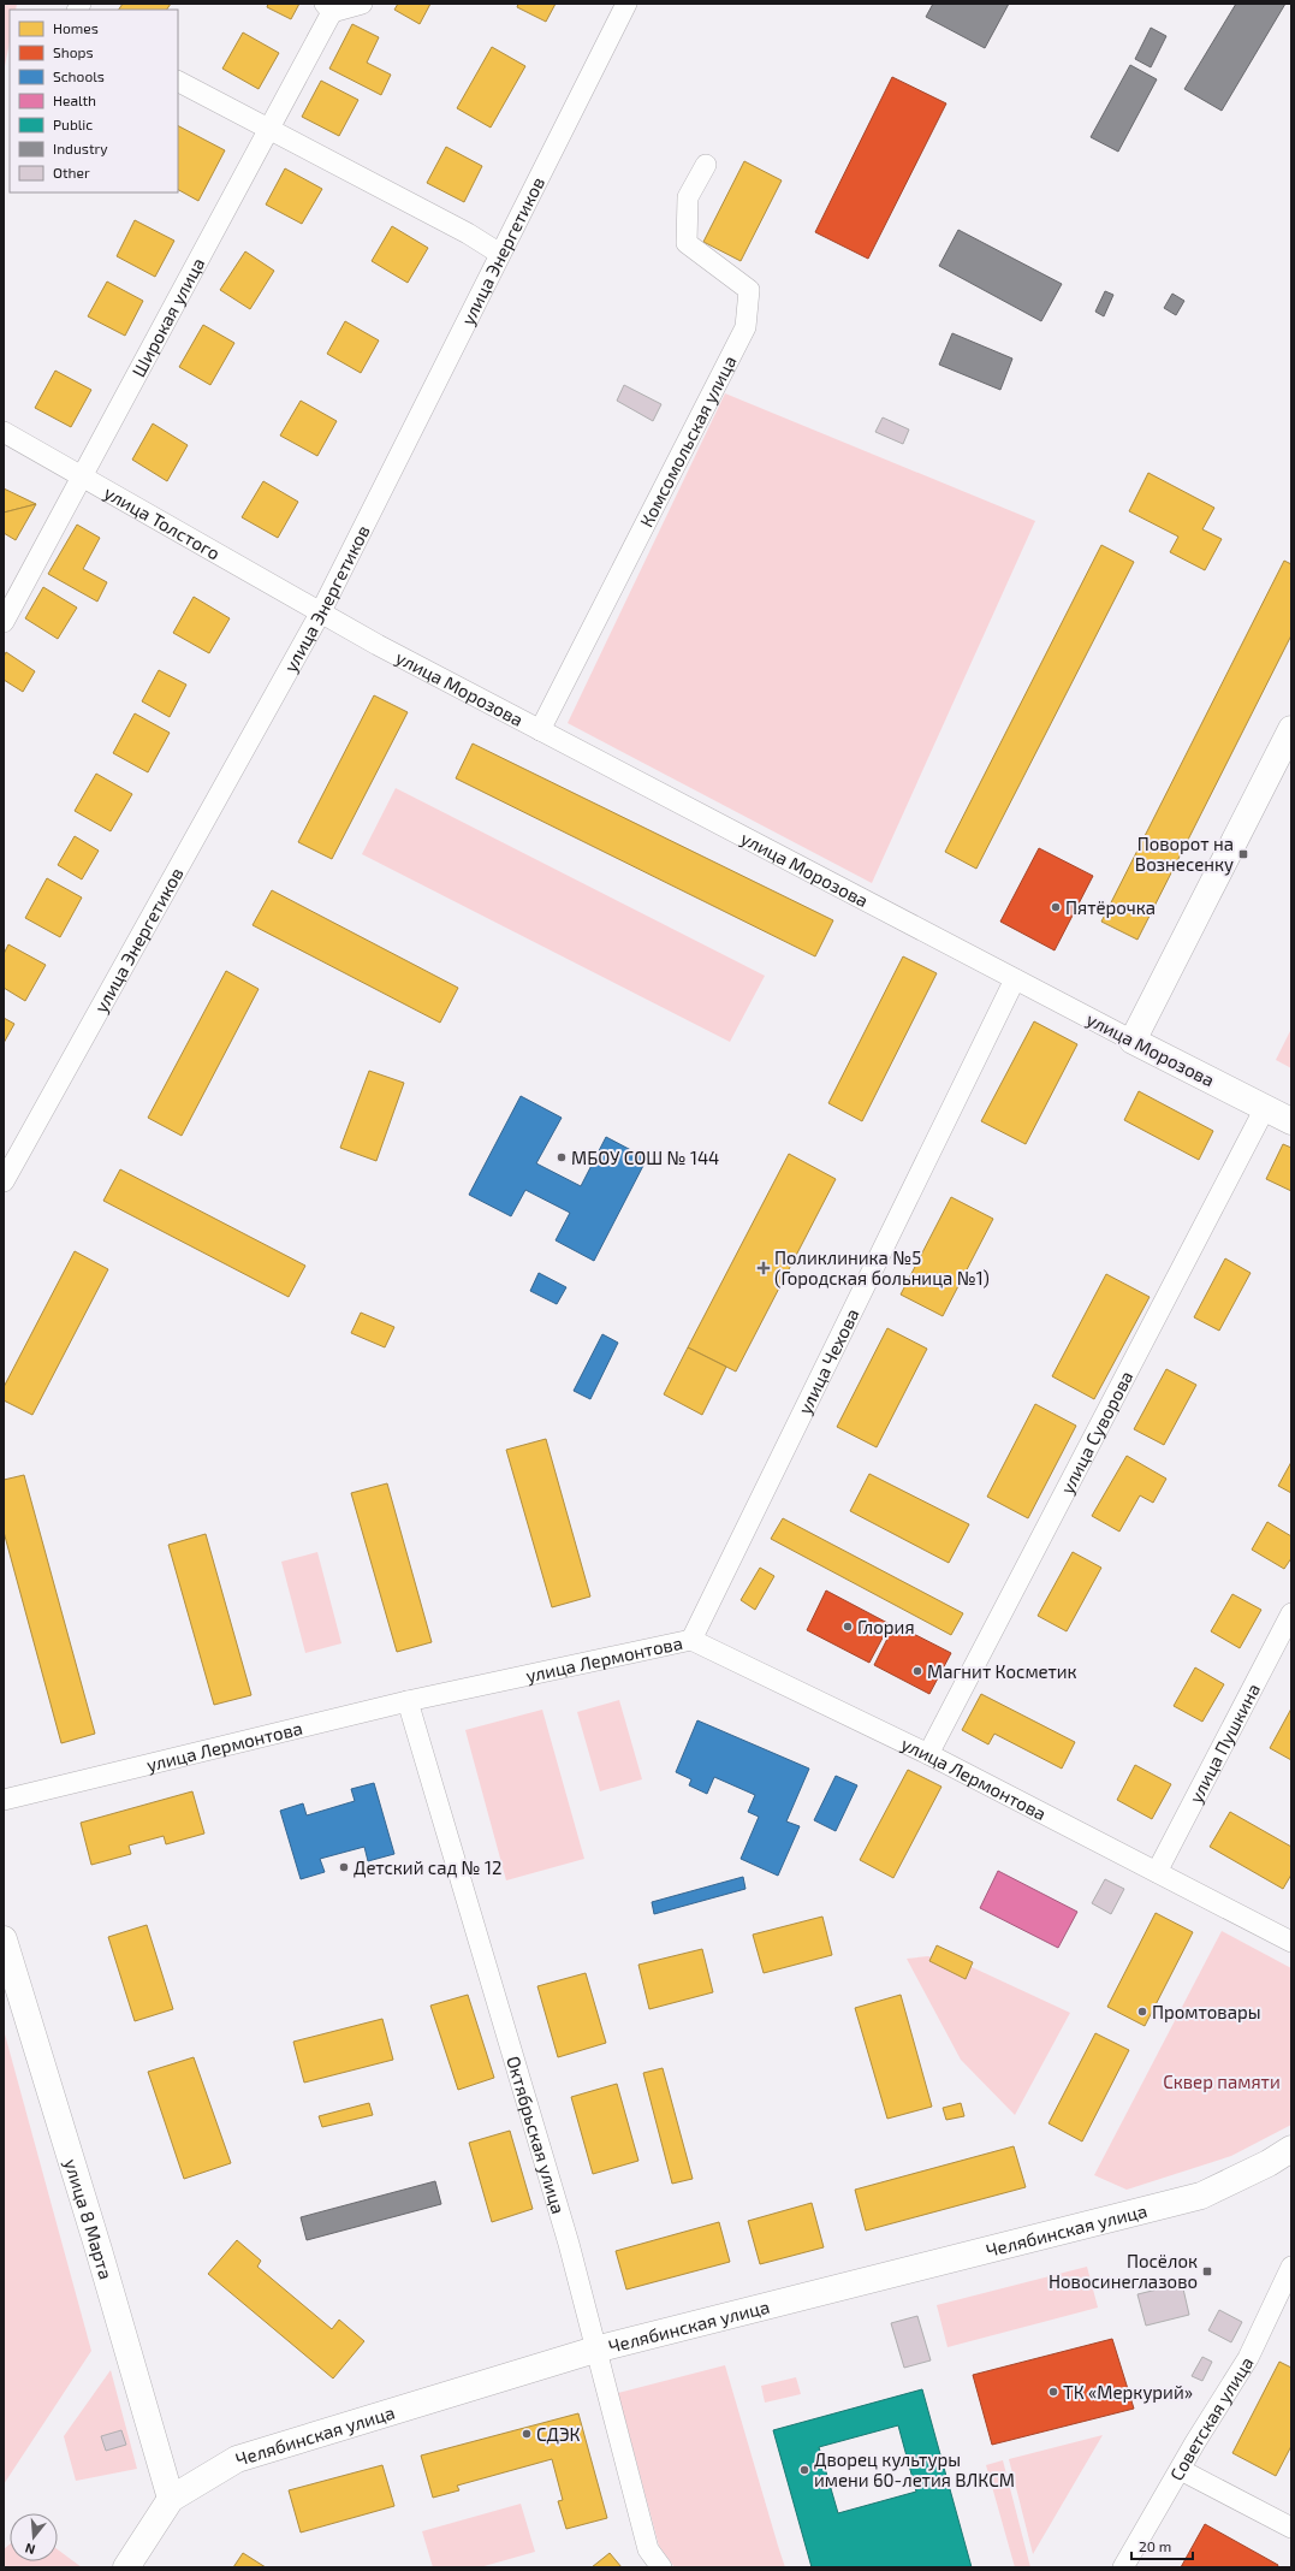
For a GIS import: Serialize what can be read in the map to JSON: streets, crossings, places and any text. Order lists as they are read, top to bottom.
{
  "streets": {
    "street": [
      "улица Энергетиков",
      "Широкая улица",
      "Комсомольская улица",
      "улица Толстого",
      "улица Морозова",
      "улица Чехова",
      "улица Суворова",
      "улица Лермонтова",
      "улица Пушкина",
      "Октябрьская улица",
      "улица 8 Марта",
      "Челябинская улица",
      "Советская улица"
    ]
  },
  "crossings": [
    ["улица Энергетиков", "улица Толстого"],
    ["улица Энергетиков", "улица Морозова"],
    ["Широкая улица", "улица Толстого"],
    ["Комсомольская улица", "улица Морозова"],
    ["улица Толстого", "улица Морозова"],
    ["улица Морозова", "улица Чехова"],
    ["улица Морозова", "улица Суворова"],
    ["улица Чехова", "улица Лермонтова"],
    ["улица Суворова", "улица Лермонтова"],
    ["улица Лермонтова", "улица Пушкина"],
    ["улица Лермонтова", "Октябрьская улица"],
    ["Октябрьская улица", "Челябинская улица"],
    ["улица 8 Марта", "Челябинская улица"]
  ],
  "parks": ["Сквер памяти"],
  "places": {
    "transit": ["Поворот на Вознесенку", "Посёлок Новосинеглазово"],
    "other": [
      "Пятёрочка",
      "МБОУ СОШ № 144",
      "Глория",
      "Магнит Косметик",
      "Детский сад № 12",
      "Промтовары",
      "ТК «Меркурий»",
      "СДЭК",
      "Дворец культуры имени 60-летия ВЛКСМ"
    ],
    "health": ["Поликлиника №5 (Городская больница №1)"]
  },
  "legend": [
    "Homes",
    "Shops",
    "Schools",
    "Health",
    "Public",
    "Industry",
    "Other"
  ],
  "scale_bar": "20 m",
  "north": "bottom"
}
